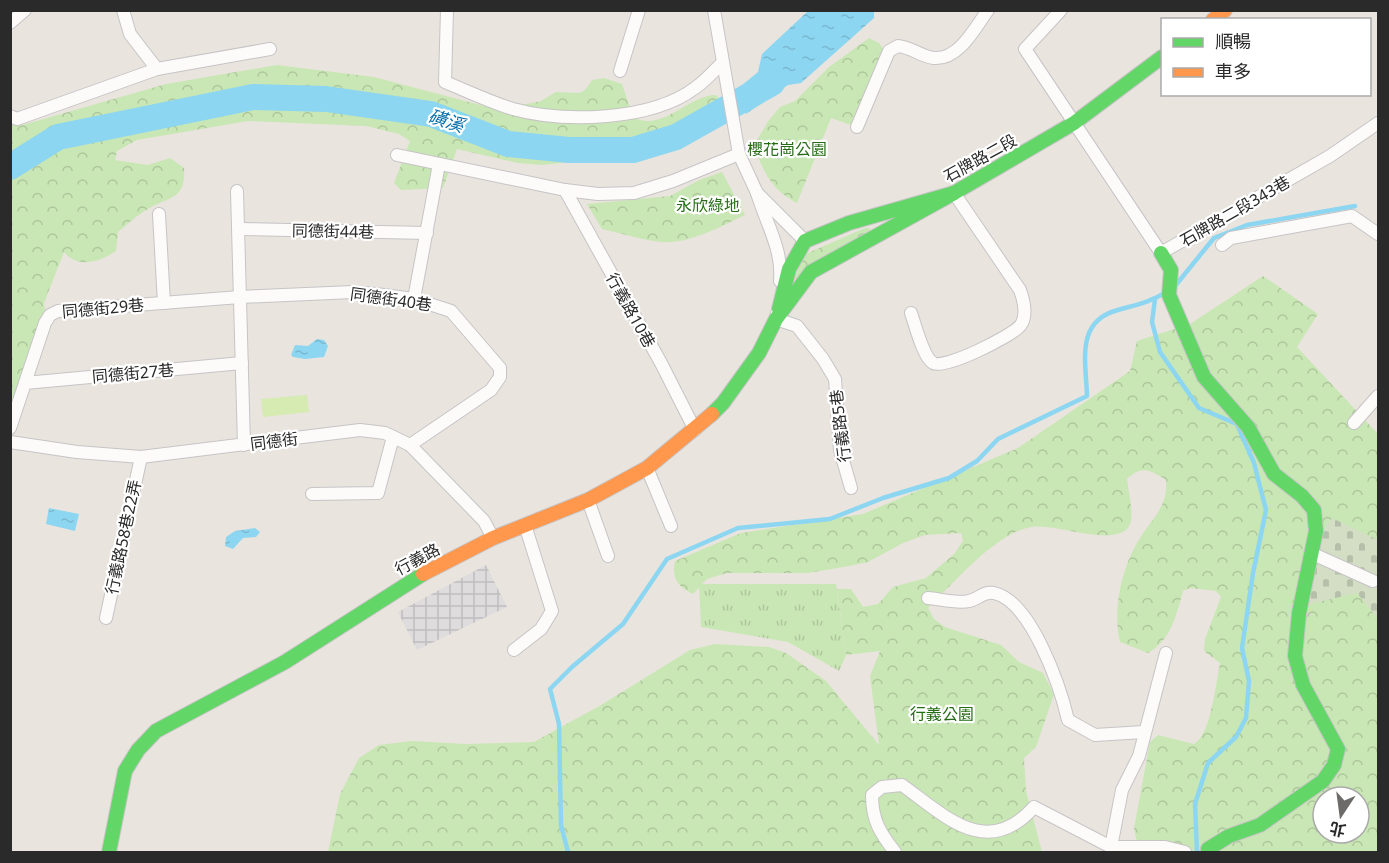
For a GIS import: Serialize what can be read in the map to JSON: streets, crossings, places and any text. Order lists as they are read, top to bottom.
{
  "streets": {
    "street": [
      "石牌路二段",
      "石牌路二段343巷",
      "同德街44巷",
      "同德街40巷",
      "同德街29巷",
      "行義路10巷",
      "同德街27巷",
      "行義路5巷",
      "同德街",
      "行義路58巷22弄",
      "行義路"
    ]
  },
  "crossings": [
    ["石牌路二段", "石牌路二段343巷"],
    ["同德街40巷", "同德街29巷"],
    ["同德街40巷", "同德街"],
    ["同德街29巷", "同德街27巷"],
    ["行義路10巷", "行義路"],
    ["行義路5巷", "行義路"],
    ["同德街", "行義路58巷22弄"],
    ["同德街", "行義路"]
  ],
  "water": ["磺溪"],
  "parks": ["櫻花崗公園", "永欣綠地", "行義公園"],
  "legend": ["順暢", "車多"],
  "north": "bottom"
}
